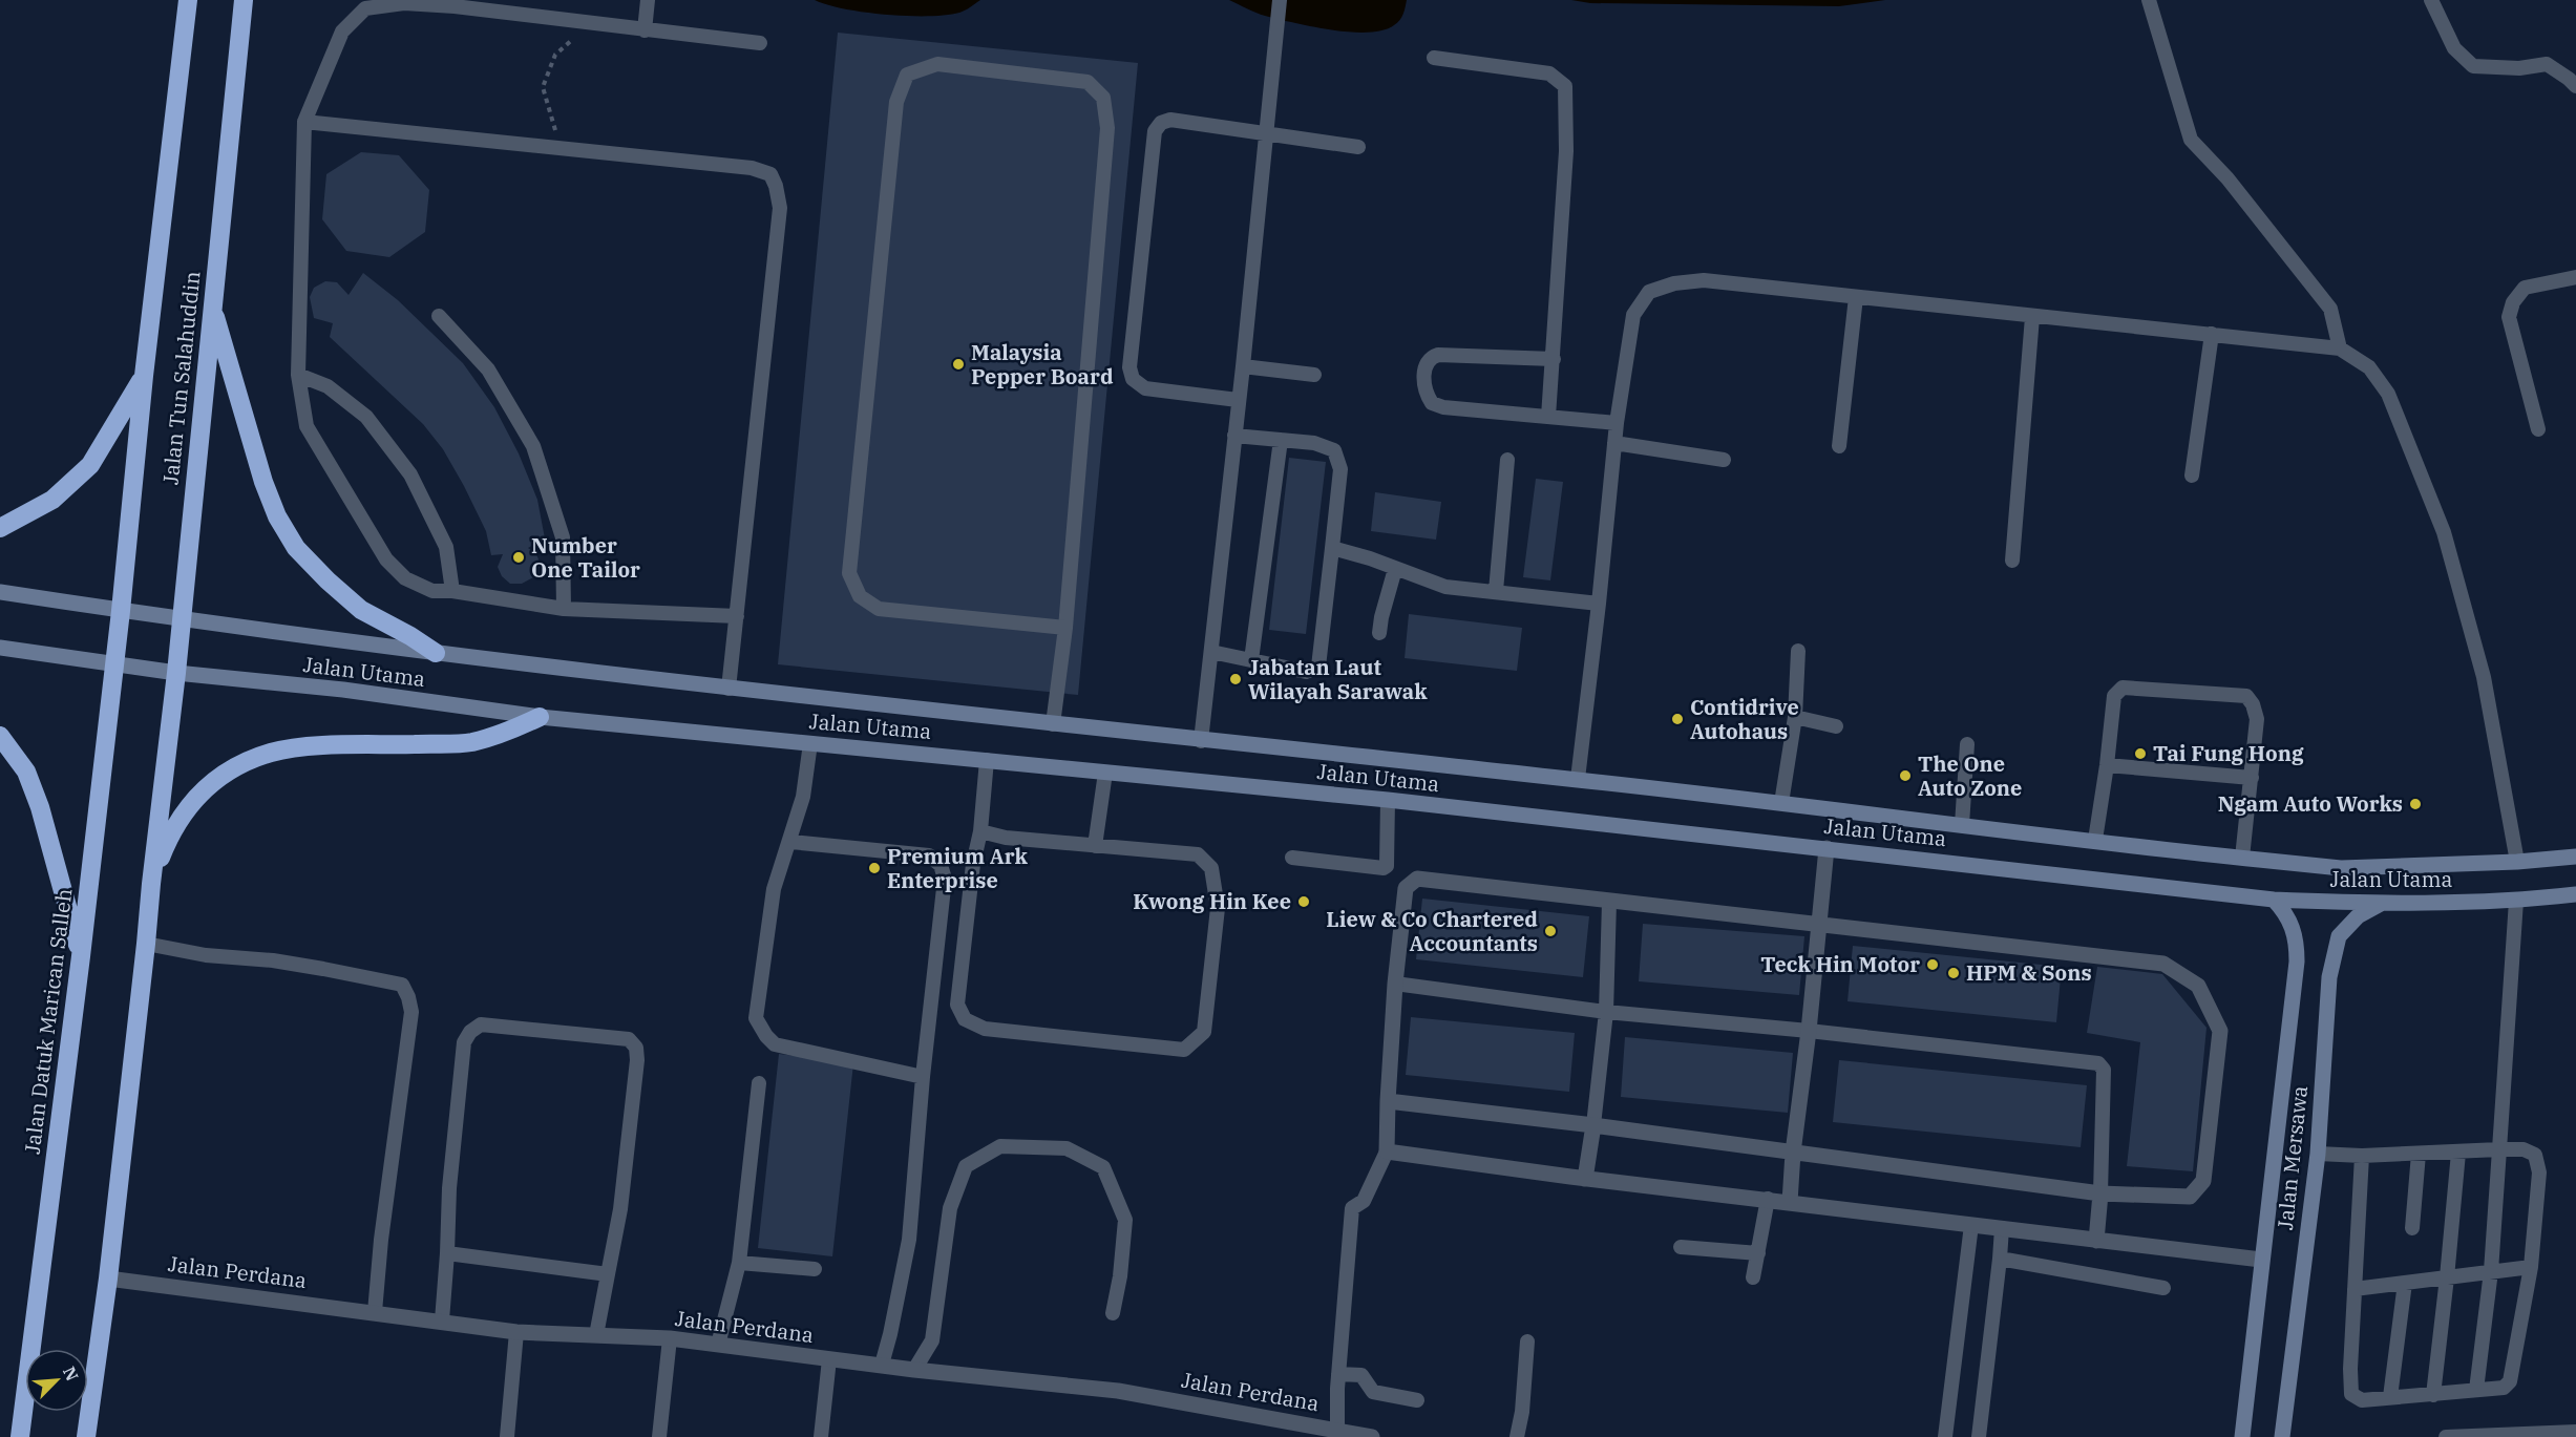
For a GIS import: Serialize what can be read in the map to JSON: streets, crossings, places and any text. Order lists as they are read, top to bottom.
{
  "streets": {
    "highway": ["Jalan Tun Salahuddin", "Jalan Datuk Marican Salleh"],
    "main road": ["Jalan Utama", "Jalan Mersawa"],
    "street": ["Jalan Perdana"]
  },
  "crossings": [
    ["Jalan Tun Salahuddin", "Jalan Utama"],
    ["Jalan Tun Salahuddin", "Jalan Datuk Marican Salleh"],
    ["Jalan Utama", "Jalan Datuk Marican Salleh"],
    ["Jalan Utama", "Jalan Mersawa"]
  ],
  "places": [
    "Malaysia Pepper Board",
    "Number One Tailor",
    "Jabatan Laut Wilayah Sarawak",
    "Contidrive Autohaus",
    "Tai Fung Hong",
    "The One Auto Zone",
    "Ngam Auto Works",
    "Premium Ark Enterprise",
    "Kwong Hin Kee",
    "Liew & Co Chartered Accountants",
    "Teck Hin Motor",
    "HPM & Sons"
  ],
  "north": "top right"
}
